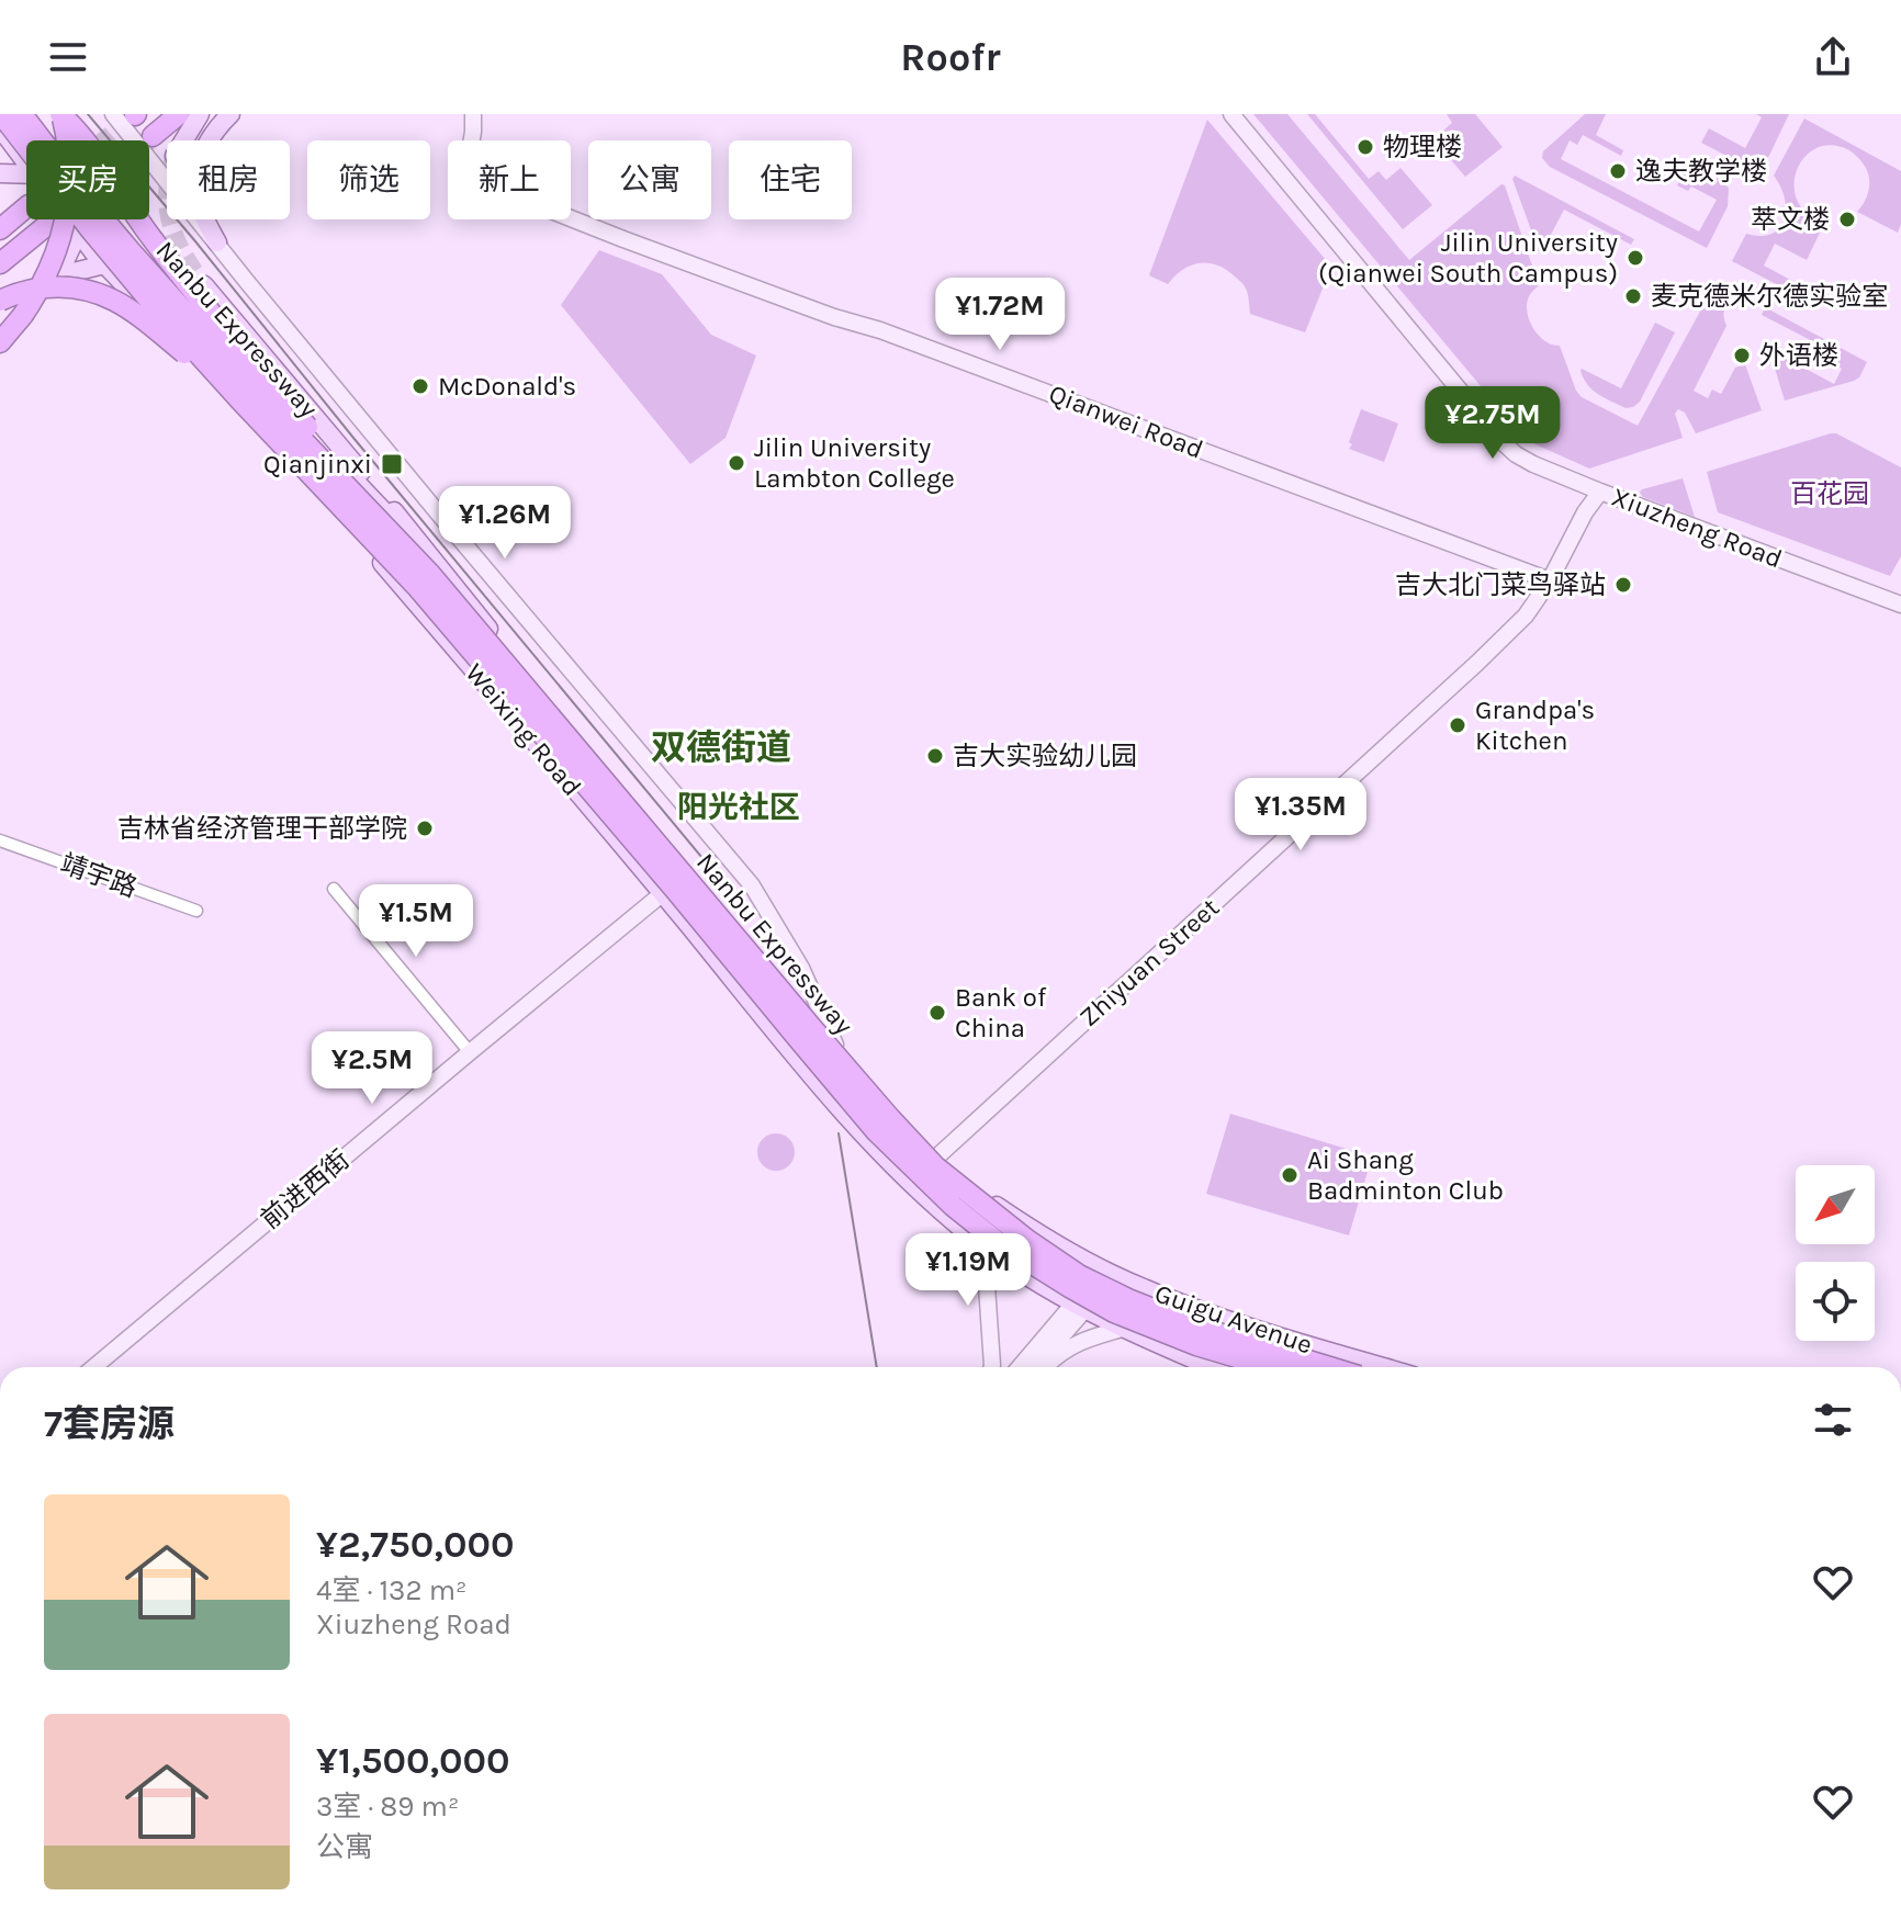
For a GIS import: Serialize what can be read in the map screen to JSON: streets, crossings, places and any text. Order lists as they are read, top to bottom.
{
  "streets": {
    "highway": ["Nanbu Expressway"],
    "main road": ["Weixing Road", "Guigu Avenue"],
    "street": [
      "Qianwei Road",
      "Xiuzheng Road",
      "靖宇路",
      "Zhiyuan Street",
      "前进西街"
    ]
  },
  "crossings": [
    ["Qianwei Road", "Zhiyuan Street"],
    ["Xiuzheng Road", "Zhiyuan Street"],
    ["Weixing Road", "Zhiyuan Street"],
    ["Weixing Road", "前进西街"],
    ["Weixing Road", "Guigu Avenue"]
  ],
  "districts": ["双德街道", "阳光社区"],
  "parks": ["百花园"],
  "places": {
    "other": [
      "物理楼",
      "逸夫教学楼",
      "萃文楼",
      "Jilin University (Qianwei South Campus)",
      "麦克德米尔德实验室",
      "外语楼",
      "McDonald's",
      "Jilin University Lambton College",
      "吉大北门菜鸟驿站",
      "Grandpa's Kitchen",
      "吉大实验幼儿园",
      "吉林省经济管理干部学院",
      "Bank of China",
      "Ai Shang Badminton Club"
    ],
    "transit": ["Qianjinxi"]
  },
  "north": "bottom left",
  "page": {
    "header": "Roofr",
    "chip": [
      "买房",
      "租房",
      "筛选",
      "新上",
      "公寓",
      "住宅"
    ],
    "price": [
      "¥1.72M",
      "¥2.75M",
      "¥1.26M",
      "¥1.35M",
      "¥1.5M",
      "¥2.5M",
      "¥1.19M"
    ],
    "heading": "7套房源",
    "list": [
      {
        "name": "¥2,750,000",
        "note": "4室 · 132 m² · Xiuzheng Road"
      },
      {
        "name": "¥1,500,000",
        "note": "3室 · 89 m² · 公寓"
      }
    ]
  }
}
